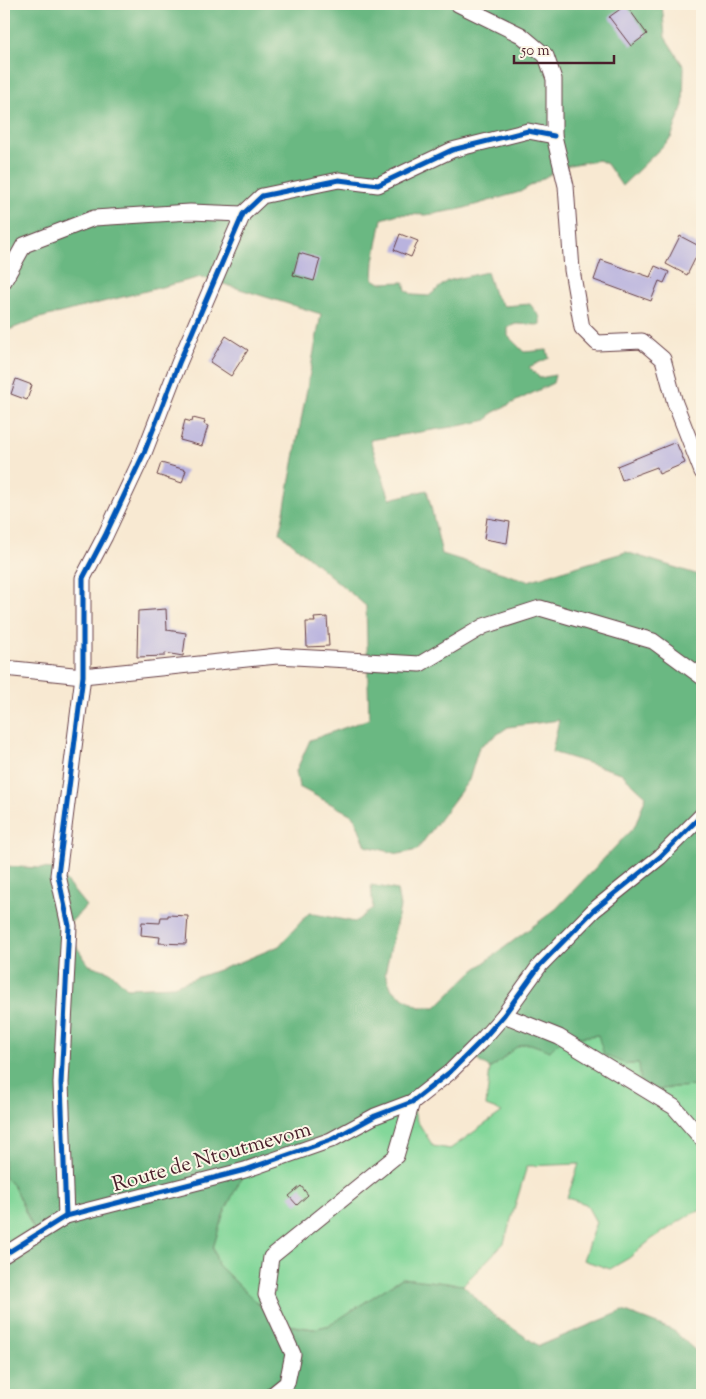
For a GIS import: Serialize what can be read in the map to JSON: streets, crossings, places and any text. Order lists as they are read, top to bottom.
{
  "streets": {
    "street": ["Route de Ntoutmevom"]
  },
  "scale_bar": "50 m"
}
